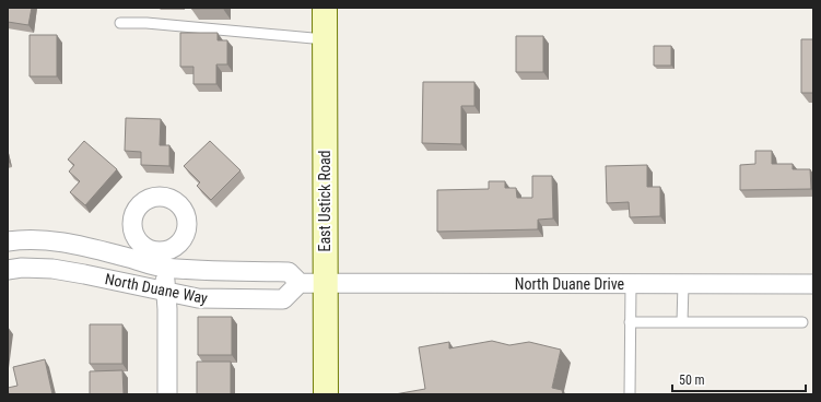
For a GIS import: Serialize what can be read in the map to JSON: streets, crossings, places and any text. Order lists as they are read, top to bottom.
{
  "streets": {
    "main road": ["East Ustick Road"],
    "street": ["North Duane Drive", "North Duane Way"]
  },
  "crossings": [
    ["East Ustick Road", "North Duane Drive"]
  ],
  "scale_bar": "50 m"
}
